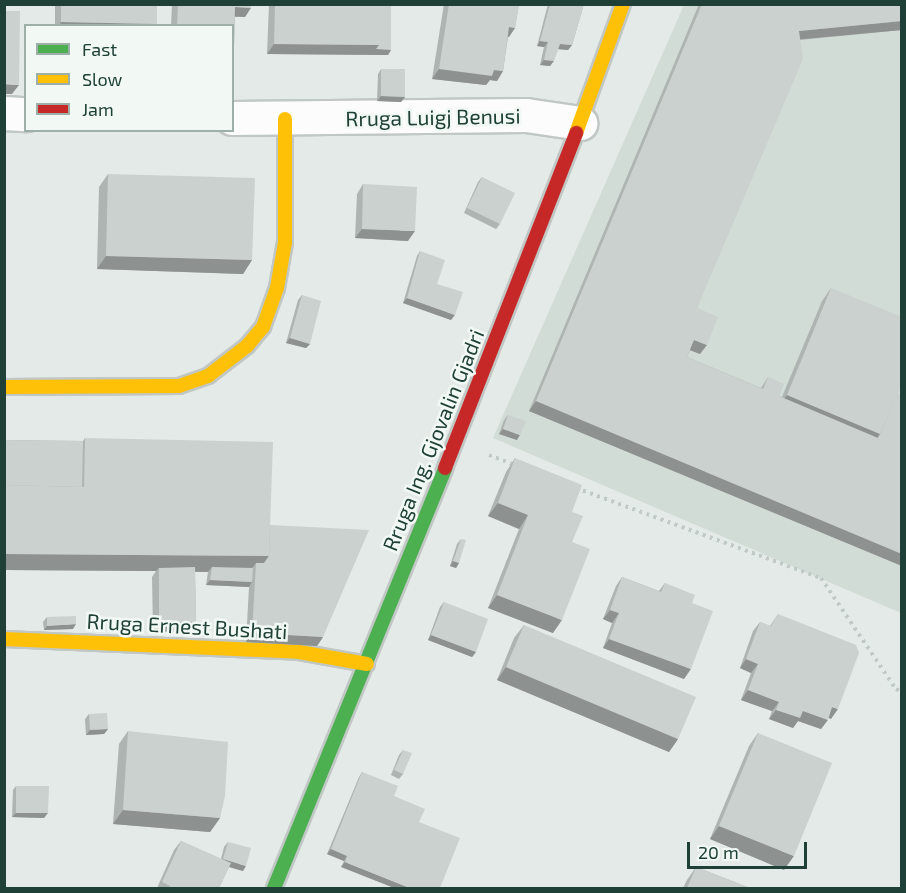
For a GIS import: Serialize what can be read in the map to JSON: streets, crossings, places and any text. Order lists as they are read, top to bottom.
{
  "streets": {
    "main road": ["Rruga Ing. Gjovalin Gjadri", "Rruga Ernest Bushati"],
    "street": ["Rruga Luigj Benusi"]
  },
  "crossings": [
    ["Rruga Luigj Benusi", "Rruga Ing. Gjovalin Gjadri"],
    ["Rruga Ing. Gjovalin Gjadri", "Rruga Ernest Bushati"]
  ],
  "legend": ["Fast", "Slow", "Jam"],
  "scale_bar": "20 m"
}
